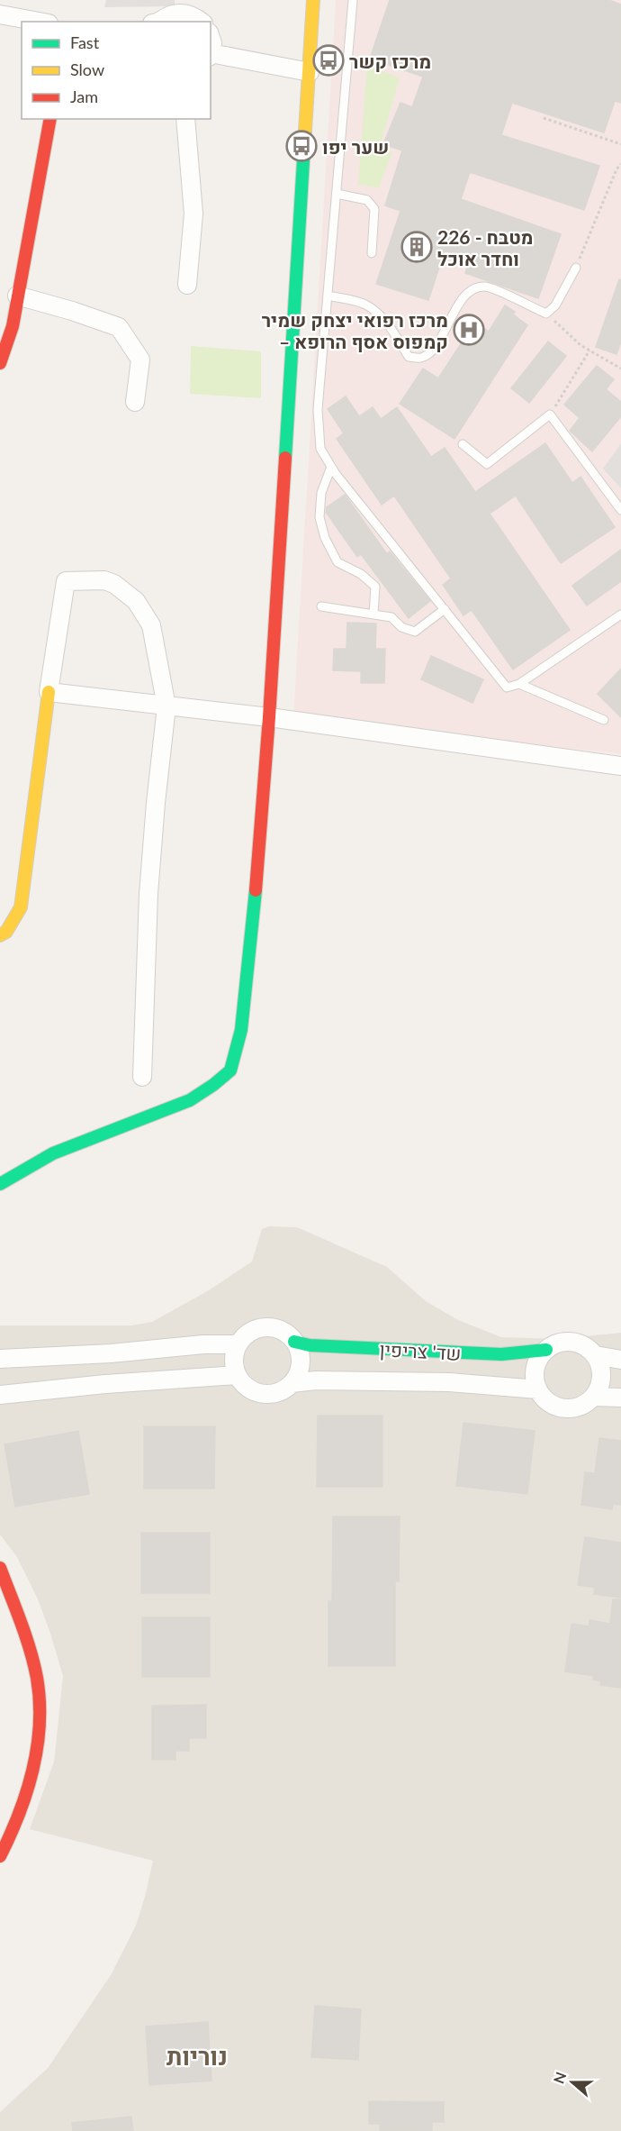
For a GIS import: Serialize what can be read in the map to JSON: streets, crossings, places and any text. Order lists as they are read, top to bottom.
{
  "streets": {
    "street": ["שד' צריפין"]
  },
  "districts": ["נוריות"],
  "places": {
    "bus stop": ["מרכז קשר", "שער יפו"],
    "building": ["226 - מטבח וחדר אוכל"],
    "hospital": ["מרכז רפואי יצחק שמיר – קמפוס אסף הרופא"]
  },
  "legend": ["Fast", "Slow", "Jam"],
  "north": "left"
}
